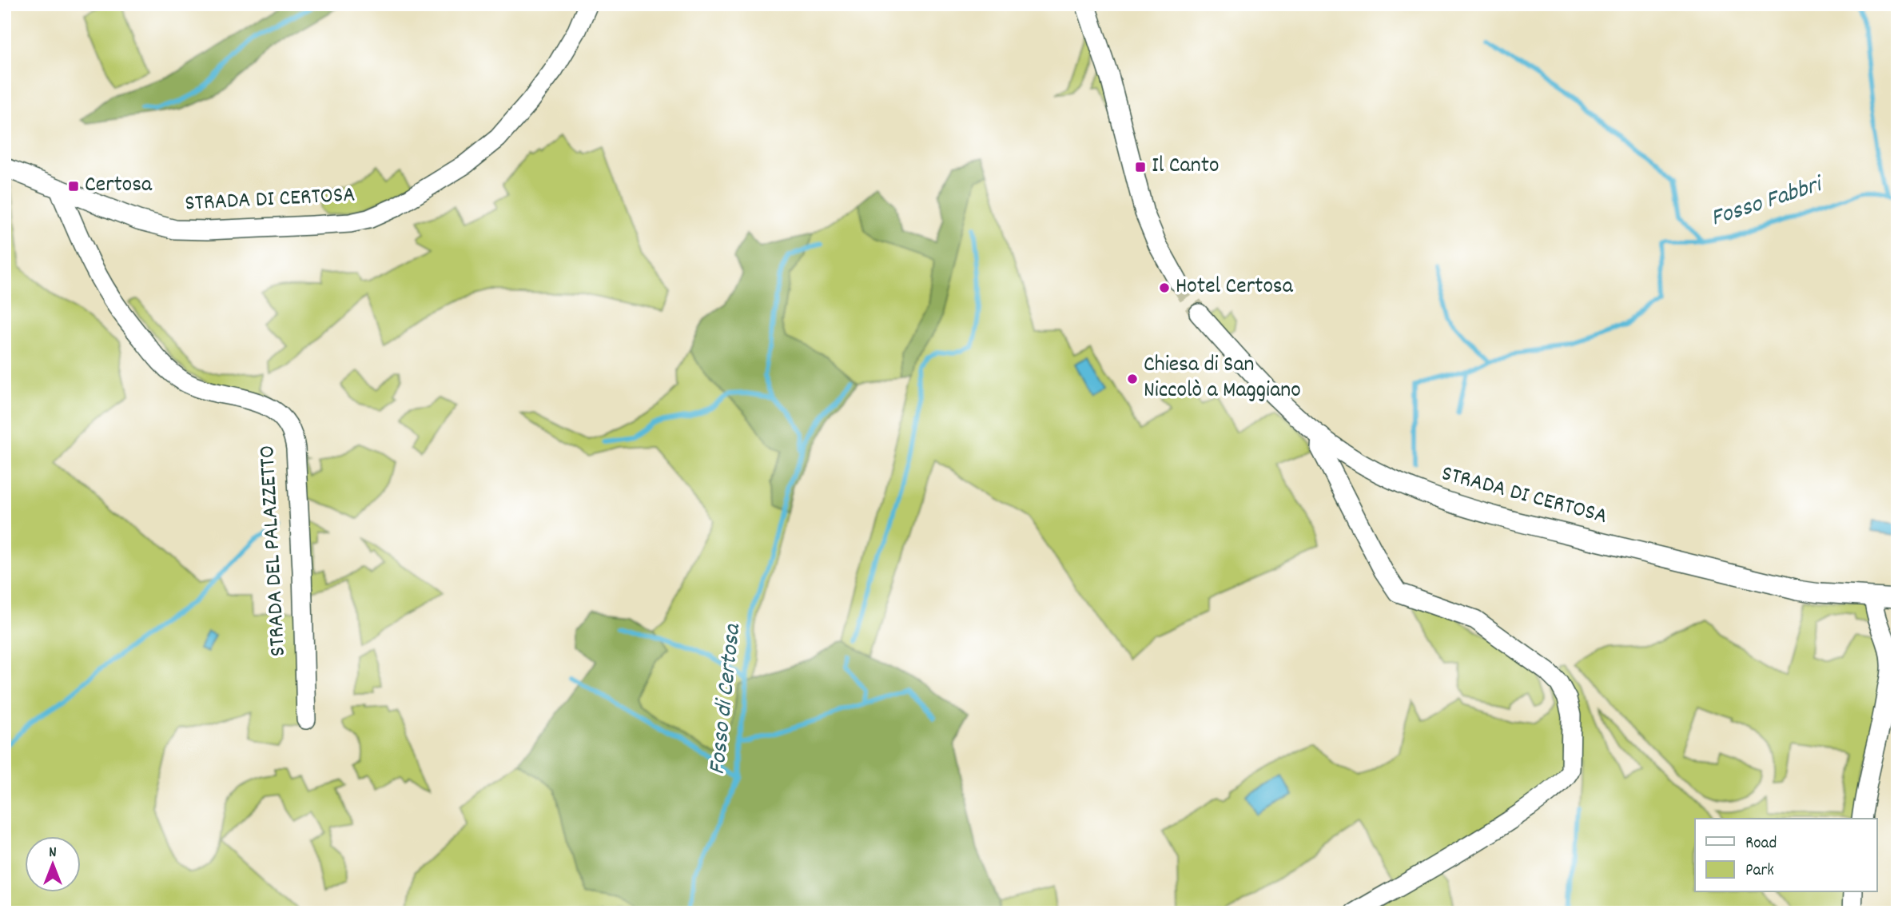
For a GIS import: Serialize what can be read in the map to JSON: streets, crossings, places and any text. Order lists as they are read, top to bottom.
{
  "streets": {
    "street": ["STRADA DI CERTOSA", "STRADA DEL PALAZZETTO"]
  },
  "crossings": [
    ["STRADA DI CERTOSA", "STRADA DEL PALAZZETTO"]
  ],
  "water": ["Fosso Fabbri", "Fosso di Certosa"],
  "places": {
    "transit": ["Il Canto", "Certosa"],
    "other": ["Hotel Certosa", "Chiesa di San Niccolò a Maggiano"]
  },
  "legend": ["Road", "Park"],
  "north": "top"
}
